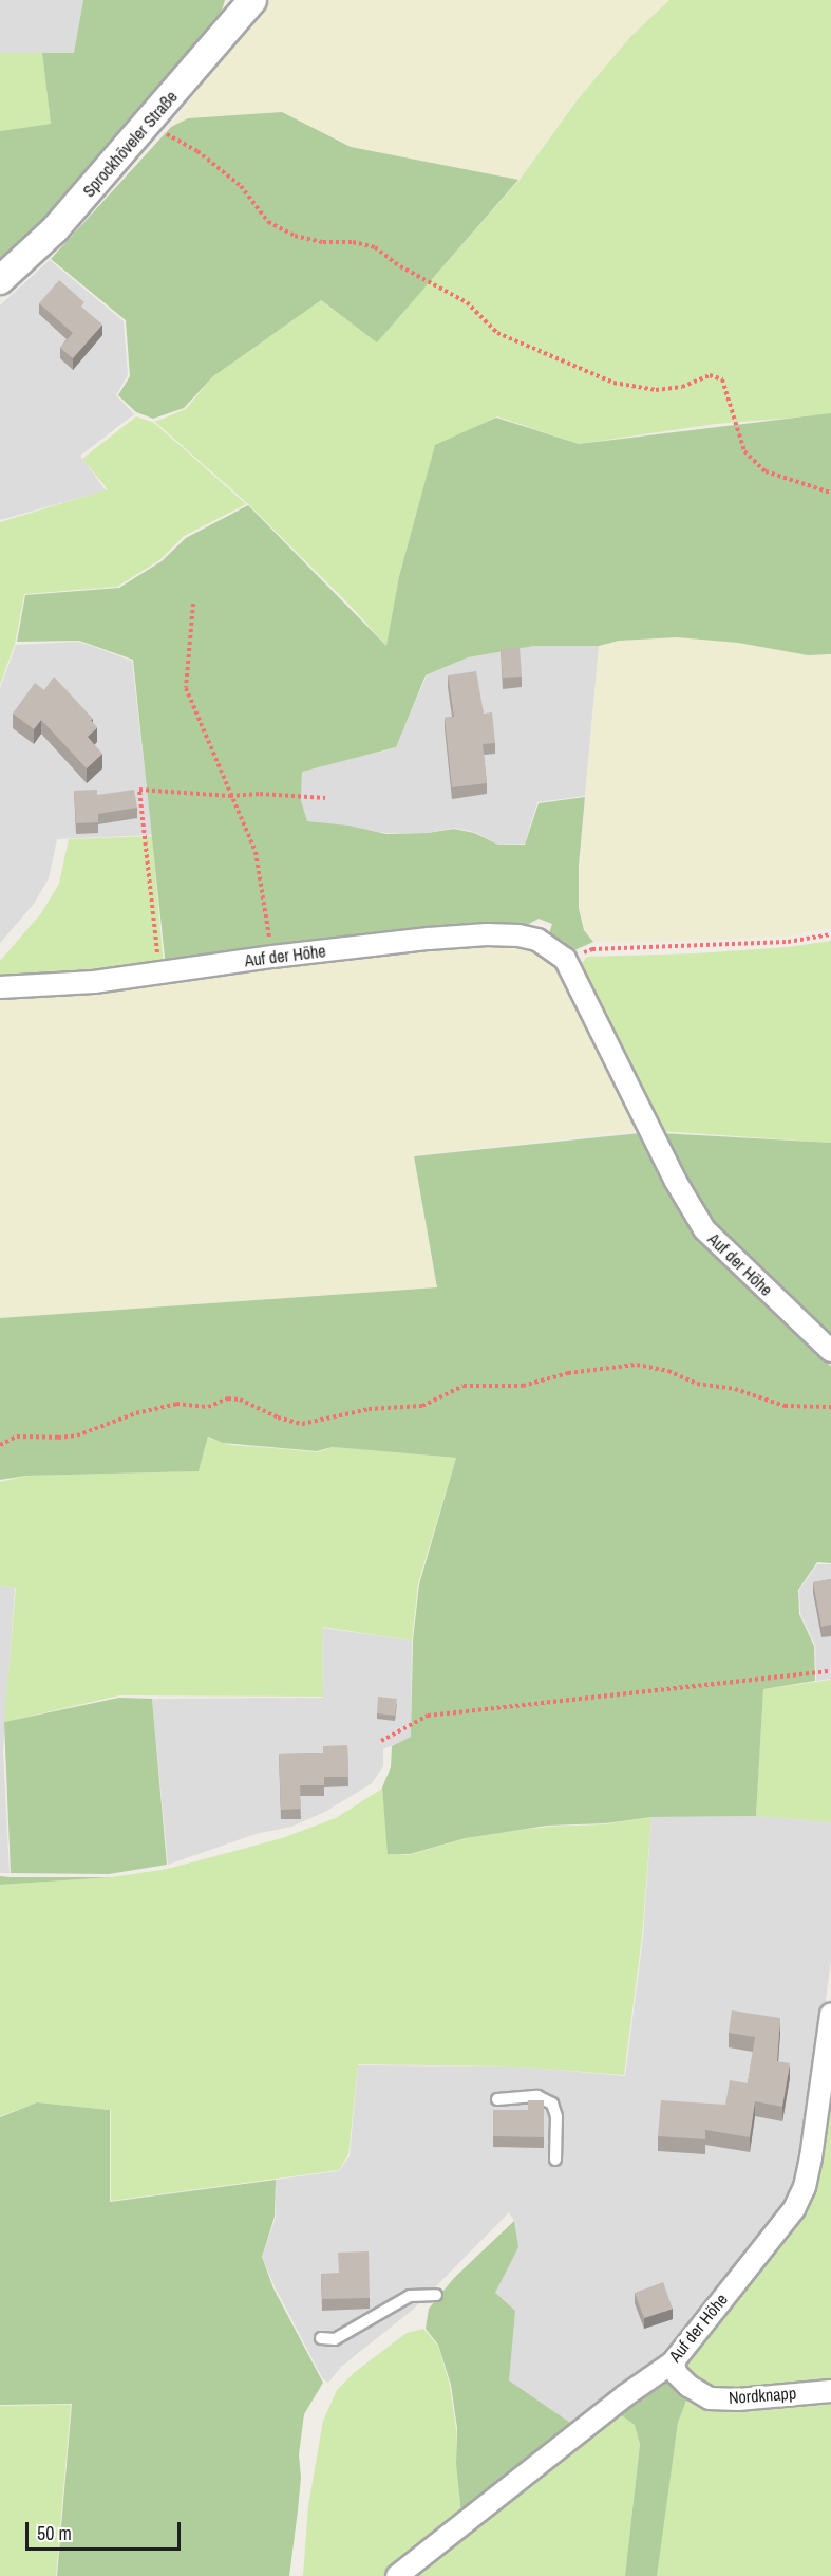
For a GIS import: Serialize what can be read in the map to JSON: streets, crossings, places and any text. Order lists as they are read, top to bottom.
{
  "streets": {
    "street": ["Sprockhöveler Straße", "Auf der Höhe", "Nordknapp"]
  },
  "crossings": [
    ["Auf der Höhe", "Nordknapp"]
  ],
  "scale_bar": "50 m"
}
